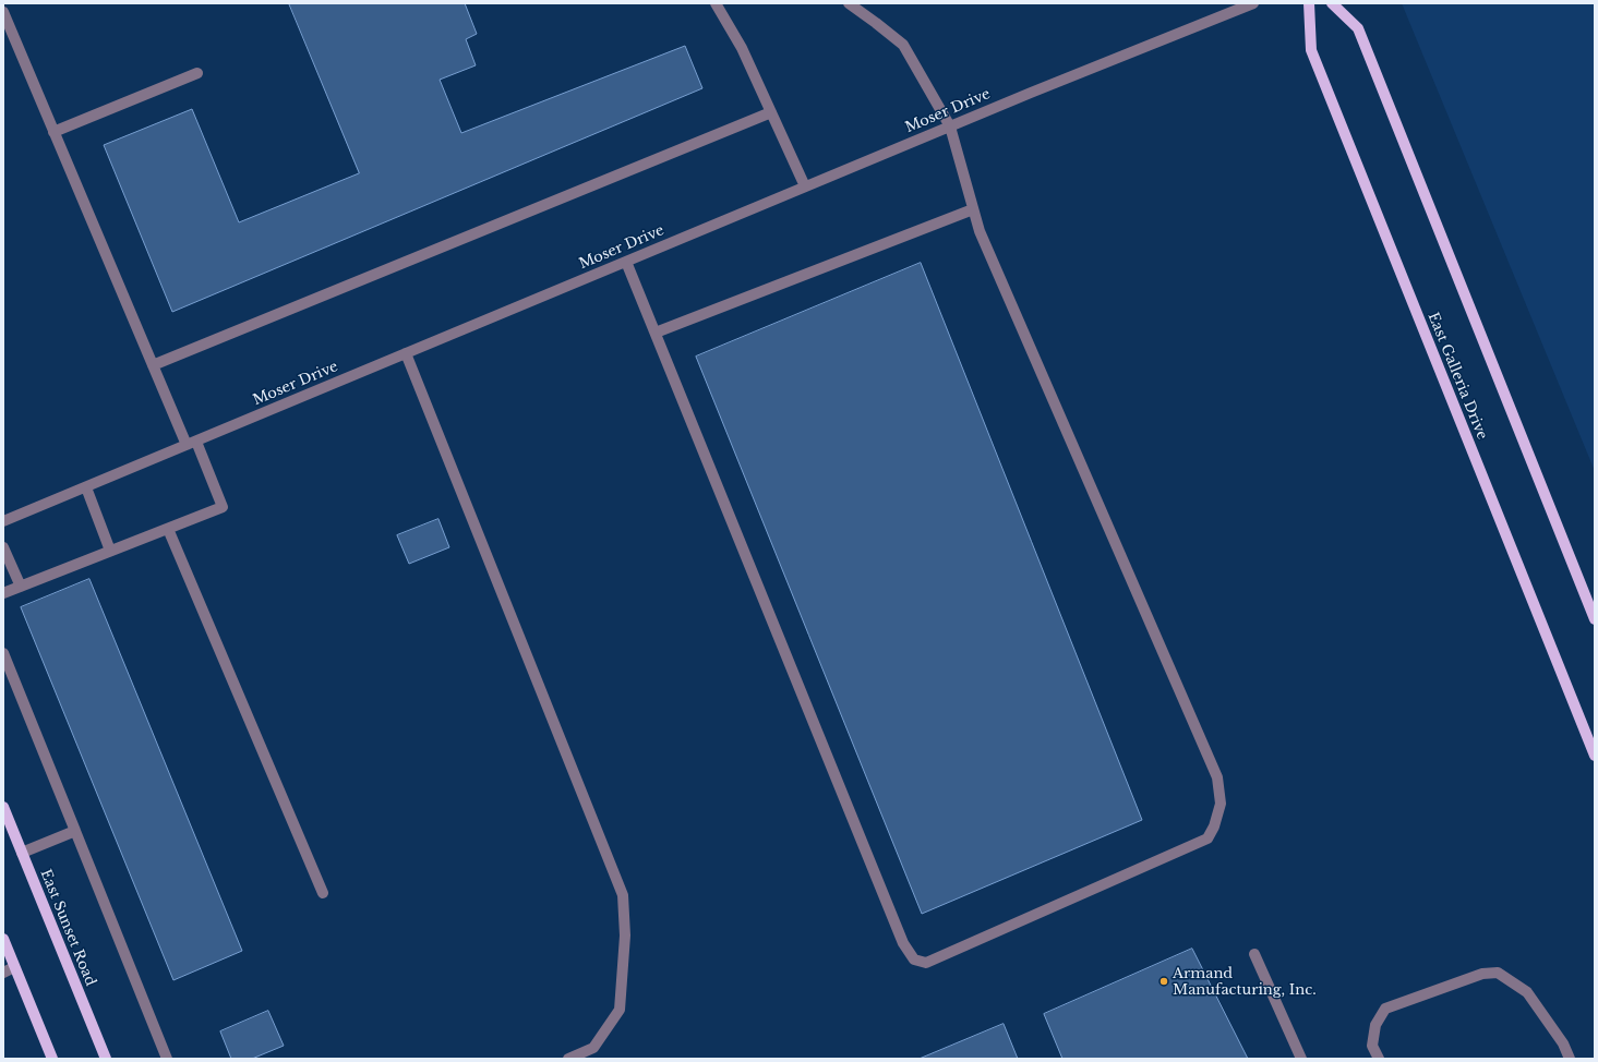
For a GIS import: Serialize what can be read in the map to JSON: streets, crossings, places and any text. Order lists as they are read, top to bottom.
{
  "streets": {
    "main road": ["East Galleria Drive", "East Sunset Road"],
    "street": ["Moser Drive"]
  },
  "places": ["Armand Manufacturing, Inc."]
}
